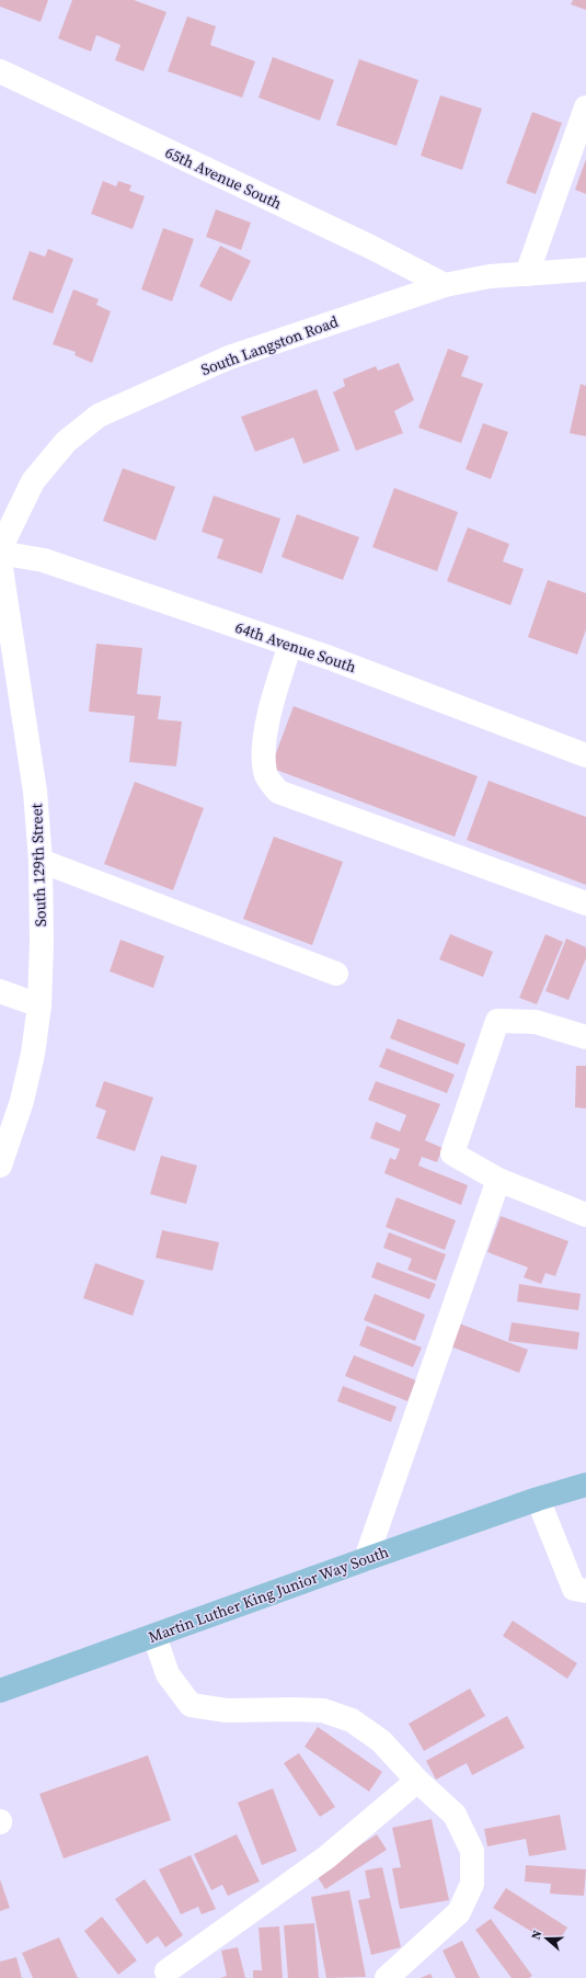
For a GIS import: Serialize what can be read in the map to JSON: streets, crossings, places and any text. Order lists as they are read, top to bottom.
{
  "streets": {
    "main road": ["Martin Luther King Junior Way South"],
    "street": [
      "65th Avenue South",
      "South Langston Road",
      "64th Avenue South",
      "South 129th Street"
    ]
  },
  "crossings": [
    ["65th Avenue South", "South Langston Road"],
    ["South Langston Road", "64th Avenue South"]
  ],
  "north": "left"
}
